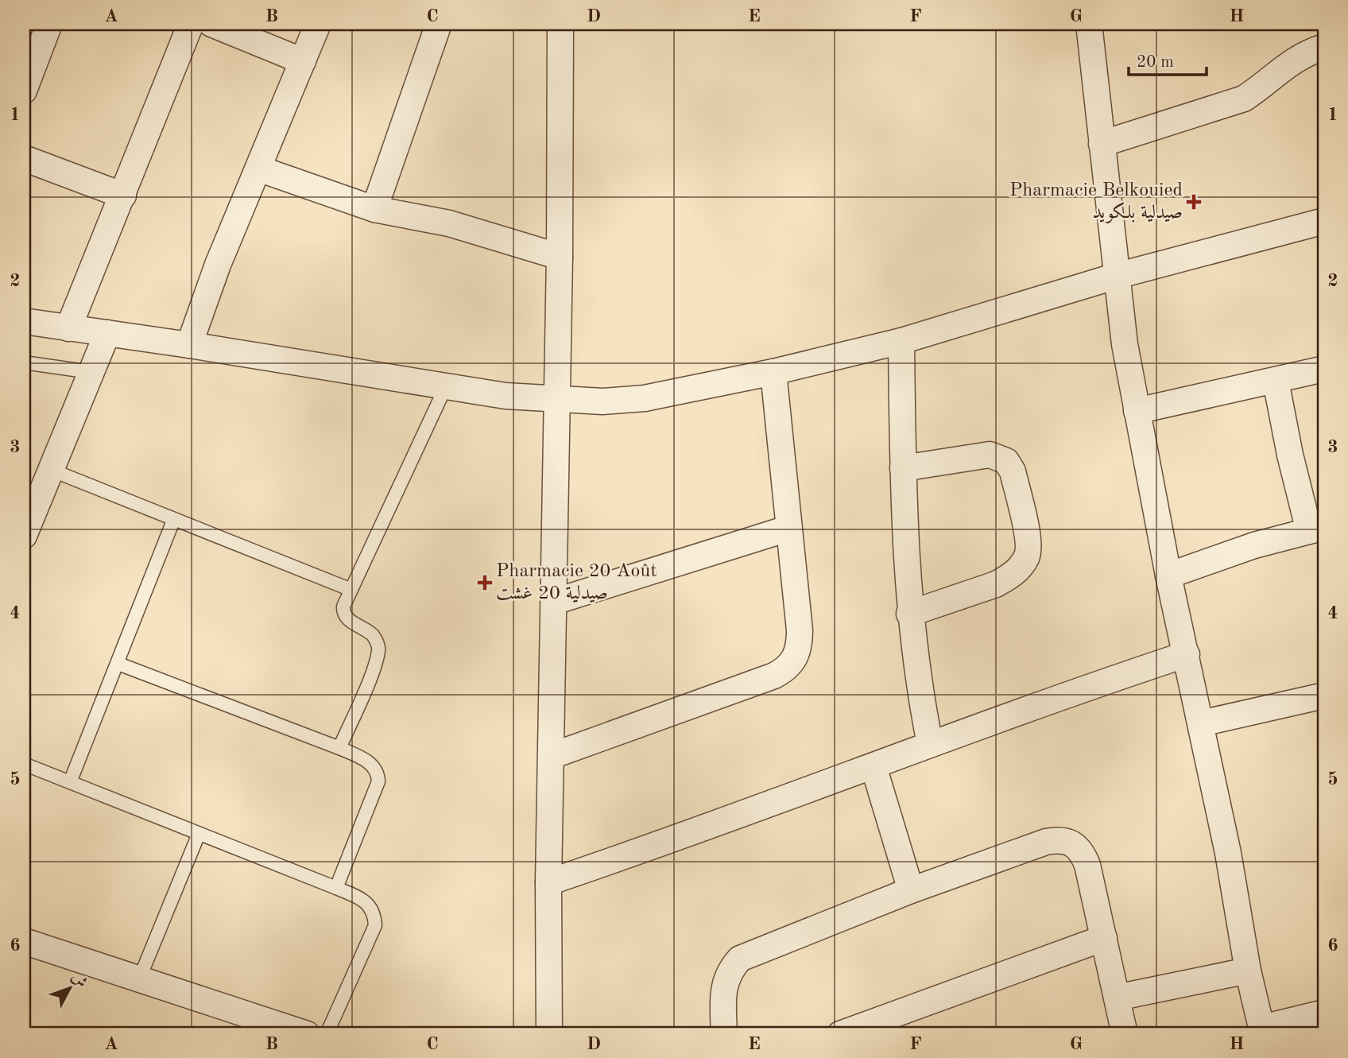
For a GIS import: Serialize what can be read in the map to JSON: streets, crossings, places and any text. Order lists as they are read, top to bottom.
{
  "places": {
    "health": ["Pharmacie Belkouied صيدلية بلكويد", "Pharmacie 20 Août صيدلية 20 غشت"]
  },
  "scale_bar": "20 m",
  "north": "top right",
  "grid": {
    "columns": [
      "A",
      "B",
      "C",
      "D",
      "E",
      "F",
      "G",
      "H"
    ],
    "rows": [
      "1",
      "2",
      "3",
      "4",
      "5",
      "6"
    ]
  }
}
